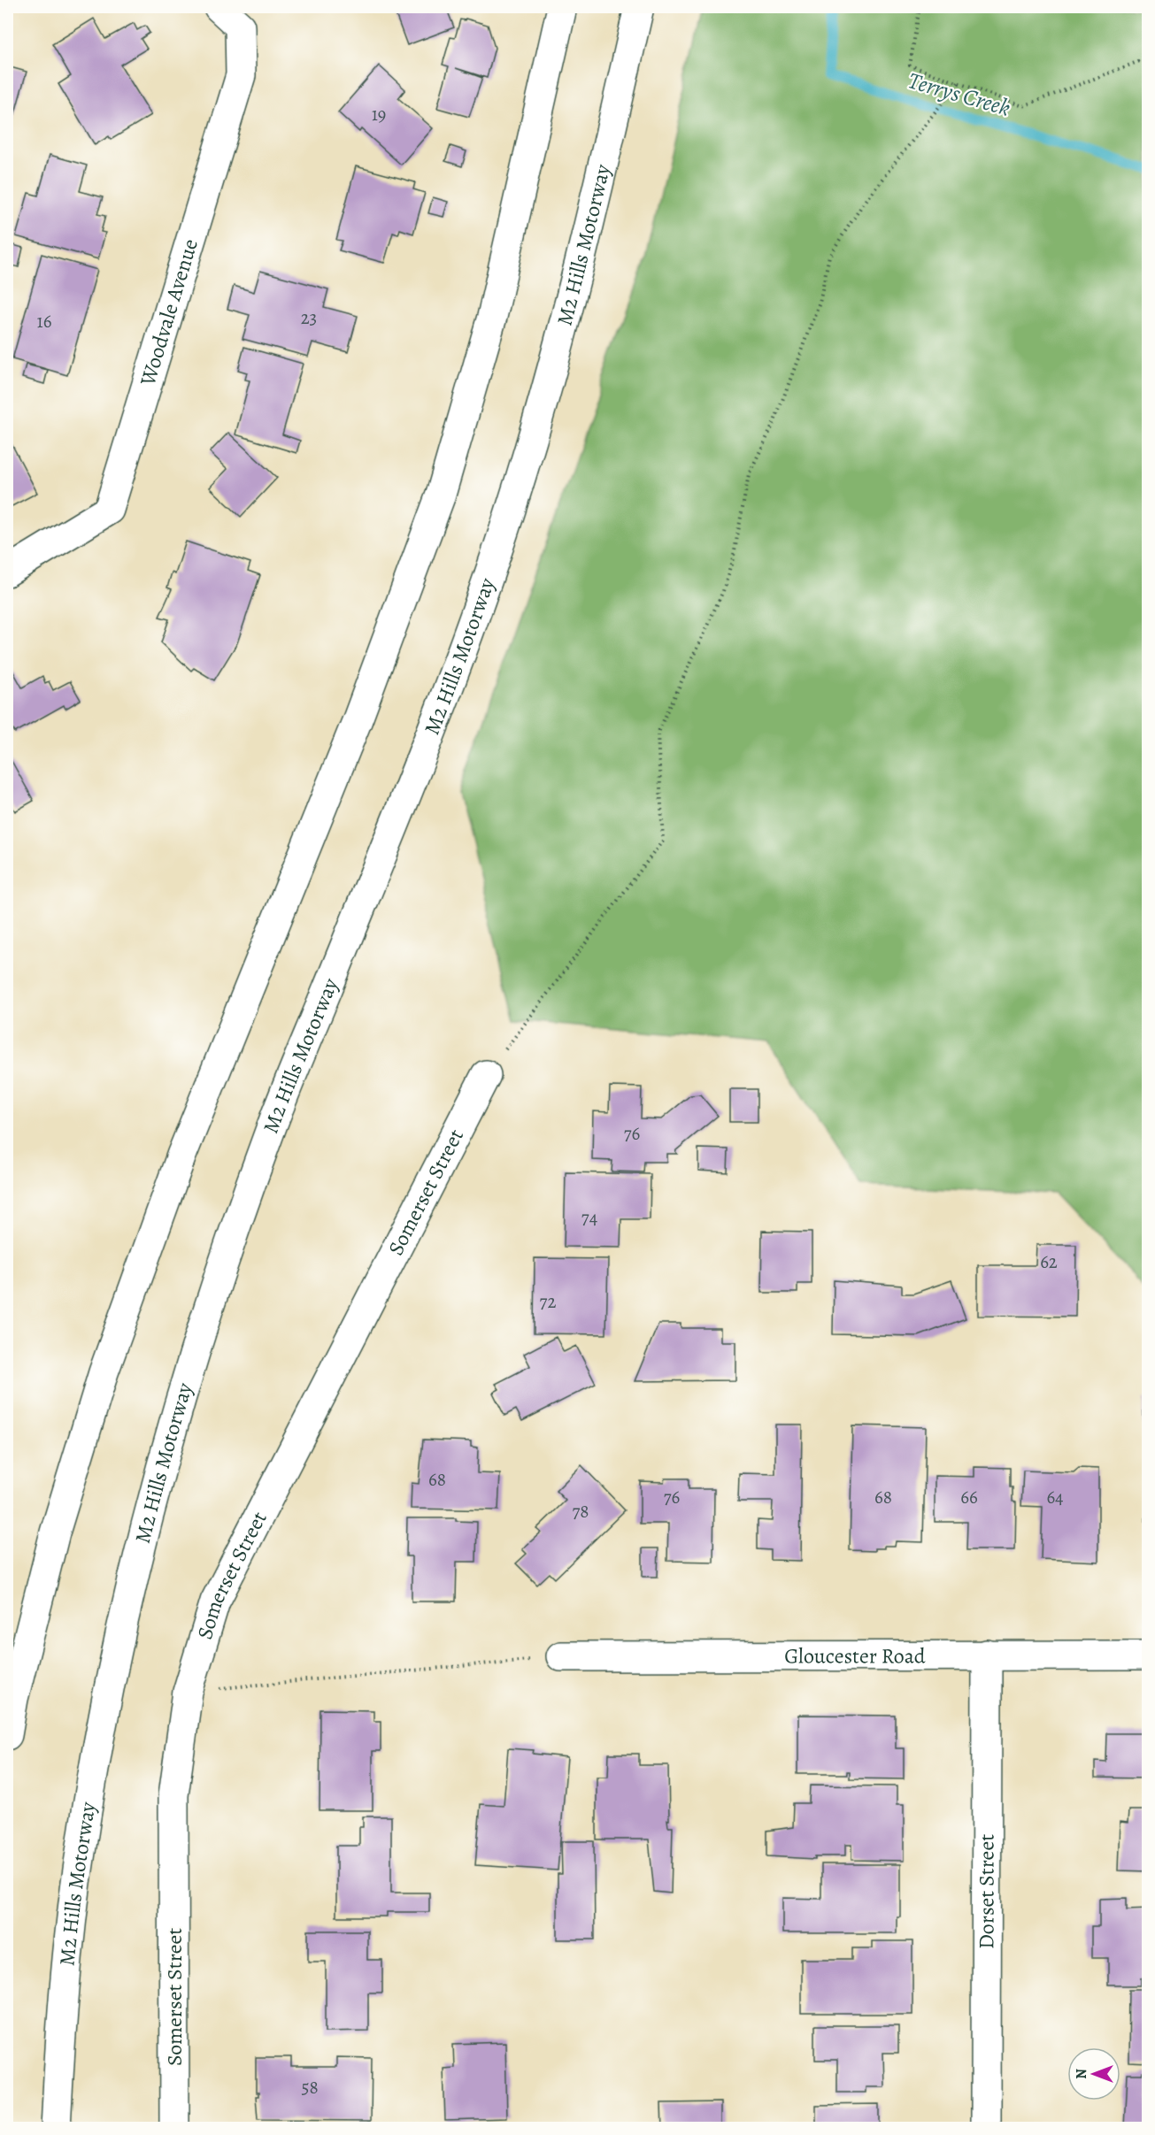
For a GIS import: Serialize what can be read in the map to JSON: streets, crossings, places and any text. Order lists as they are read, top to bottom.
{
  "streets": {
    "main road": [
      "M2 Hills Motorway",
      "Woodvale Avenue",
      "Somerset Street",
      "Gloucester Road",
      "Dorset Street"
    ]
  },
  "crossings": [
    ["Gloucester Road", "Dorset Street"]
  ],
  "water": ["Terrys Creek"],
  "house_numbers": [
    "19",
    "23",
    "16",
    "76",
    "74",
    "62",
    "72",
    "68",
    "76",
    "68",
    "66",
    "64",
    "78",
    "58"
  ],
  "north": "left"
}
